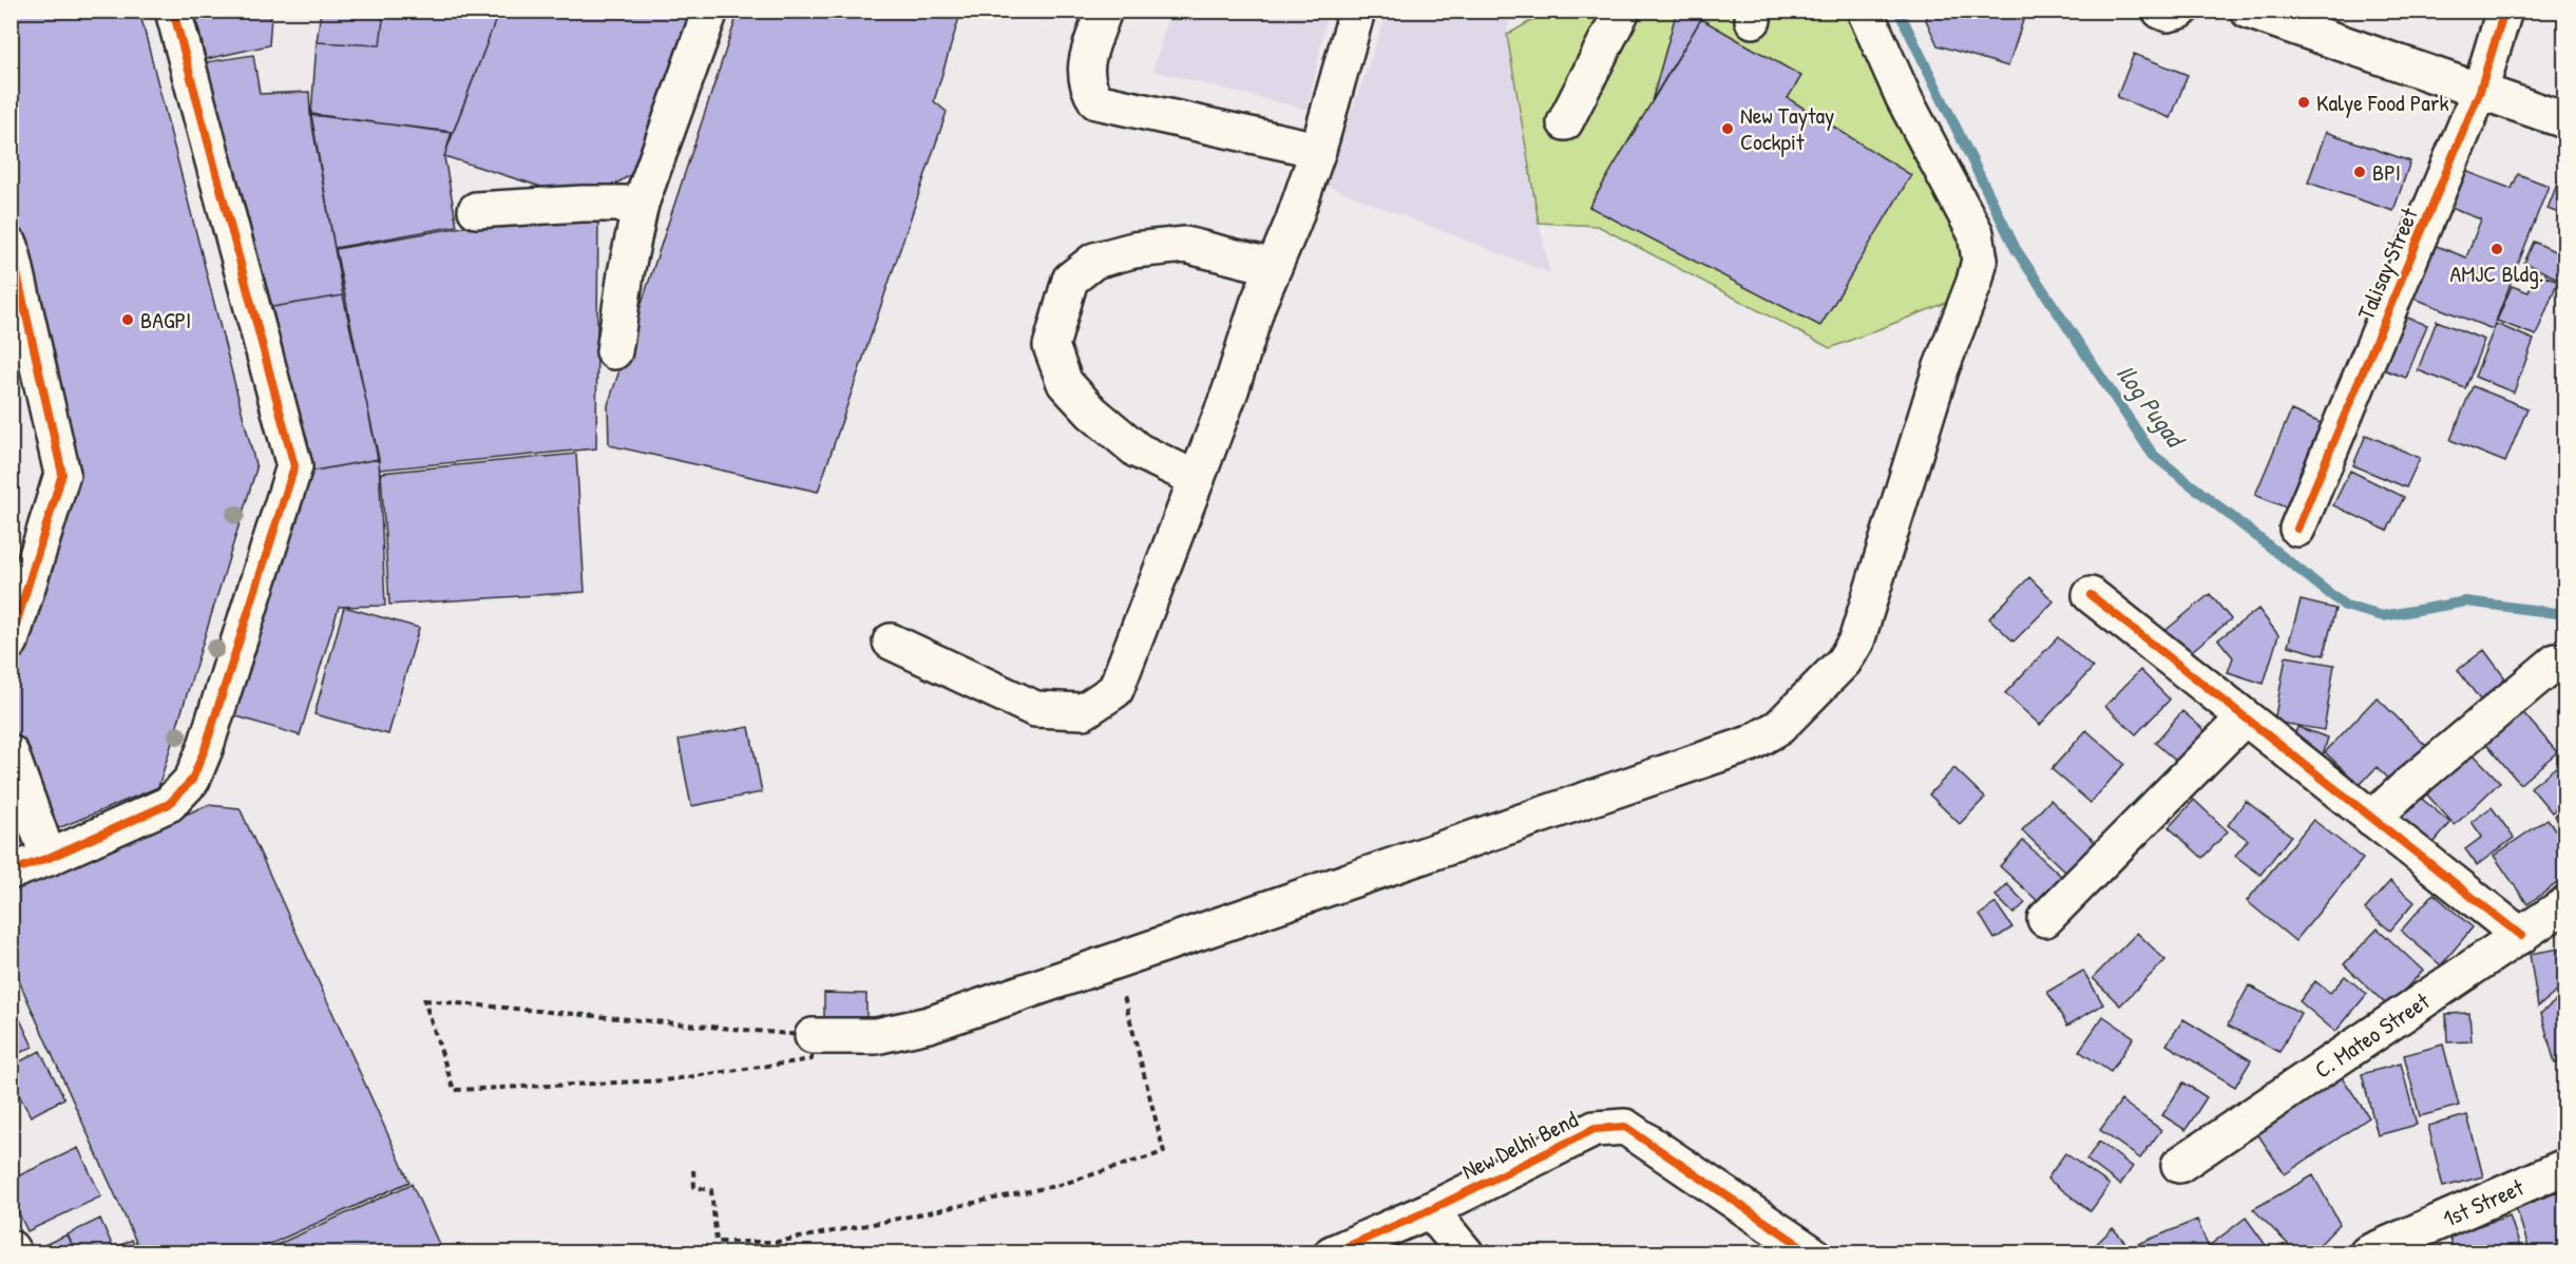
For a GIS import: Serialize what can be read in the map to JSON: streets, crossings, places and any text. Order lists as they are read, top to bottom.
{
  "streets": {
    "street": [
      "Talisay Street",
      "C. Mateo Street",
      "New Delhi Bend",
      "1st Street"
    ]
  },
  "water": ["Ilog Pugad"],
  "places": [
    "Kalye Food Park",
    "New Taytay Cockpit",
    "BPI",
    "AMJC Bldg.",
    "BAGPI"
  ]
}
